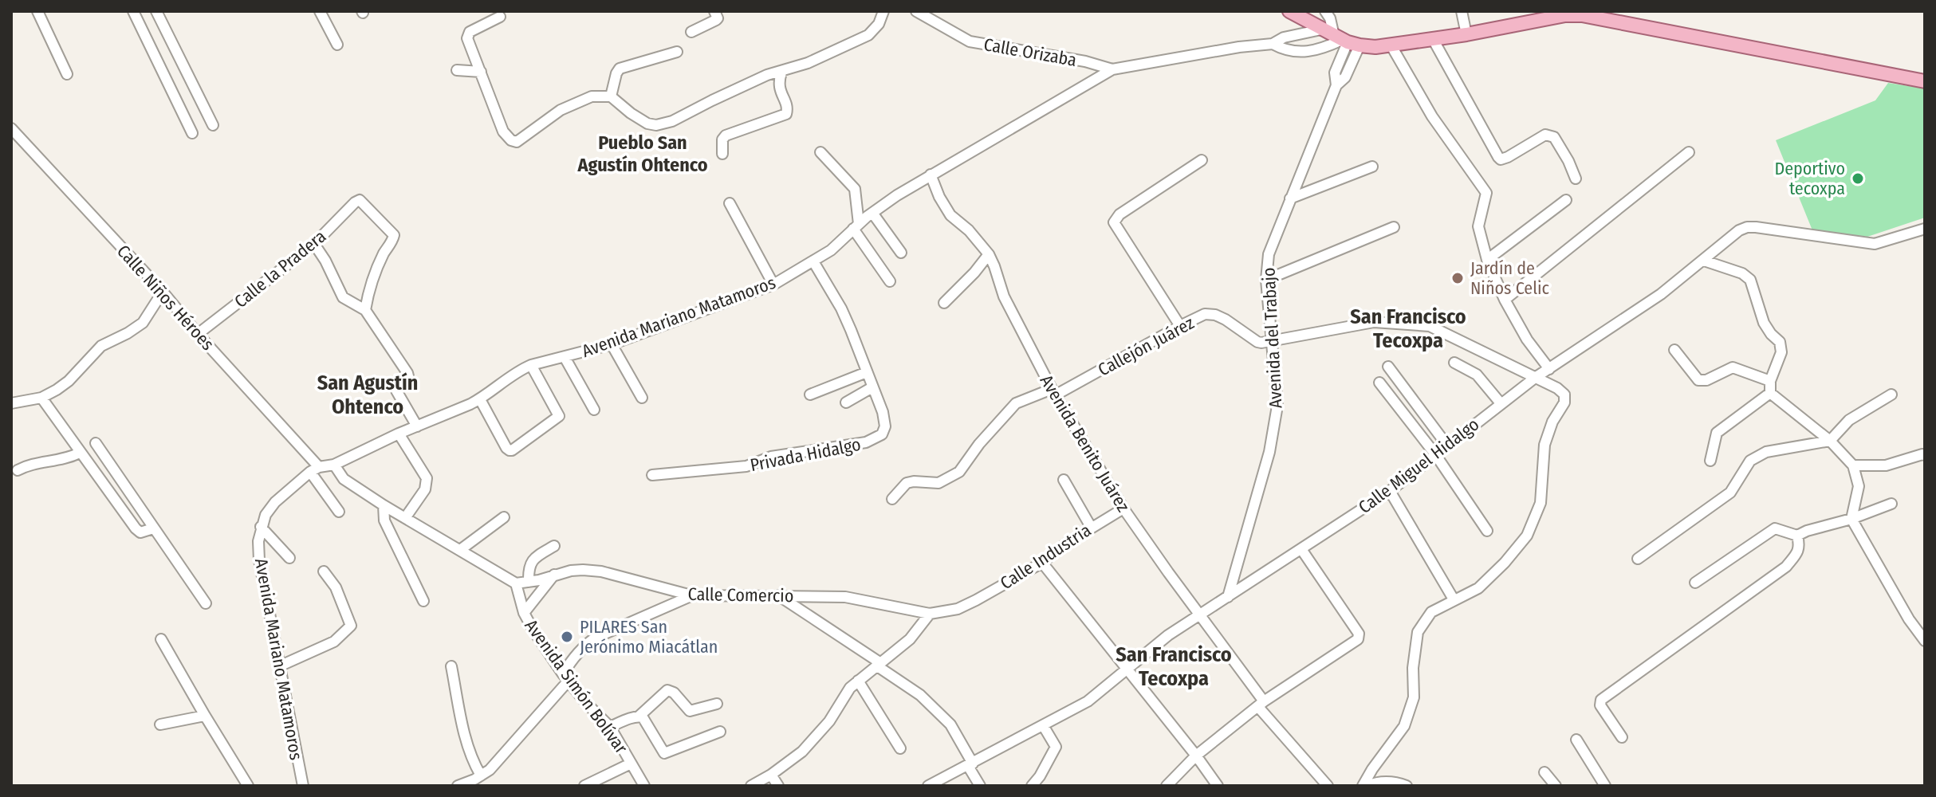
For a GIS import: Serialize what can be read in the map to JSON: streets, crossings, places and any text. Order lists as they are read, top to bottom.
{
  "streets": {
    "street": [
      "Calle Orizaba",
      "Calle la Pradera",
      "Calle Niños Héroes",
      "Avenida Mariano Matamoros",
      "Avenida del Trabajo",
      "Callejón Juárez",
      "Avenida Benito Juárez",
      "Privada Hidalgo",
      "Calle Miguel Hidalgo",
      "Calle Industria",
      "Calle Comercio",
      "Avenida Simón Bolívar"
    ]
  },
  "crossings": [
    ["Calle Orizaba", "Avenida Mariano Matamoros"],
    ["Calle la Pradera", "Calle Niños Héroes"],
    ["Calle Niños Héroes", "Avenida Mariano Matamoros"],
    ["Avenida Mariano Matamoros", "Avenida del Trabajo"],
    ["Avenida Mariano Matamoros", "Avenida Benito Juárez"],
    ["Avenida Mariano Matamoros", "Privada Hidalgo"],
    ["Avenida del Trabajo", "Callejón Juárez"],
    ["Avenida del Trabajo", "Calle Miguel Hidalgo"],
    ["Callejón Juárez", "Avenida Benito Juárez"],
    ["Avenida Benito Juárez", "Calle Miguel Hidalgo"],
    ["Avenida Benito Juárez", "Calle Industria"],
    ["Calle Industria", "Calle Comercio"],
    ["Calle Comercio", "Avenida Simón Bolívar"]
  ],
  "districts": [
    "Pueblo San Agustín Ohtenco",
    "San Francisco Tecoxpa",
    "San Agustín Ohtenco",
    "San Francisco Tecoxpa"
  ],
  "places": ["Deportivo tecoxpa", "Jardín de Niños Celic", "PILARES San Jerónimo Miacátlan"]
}
